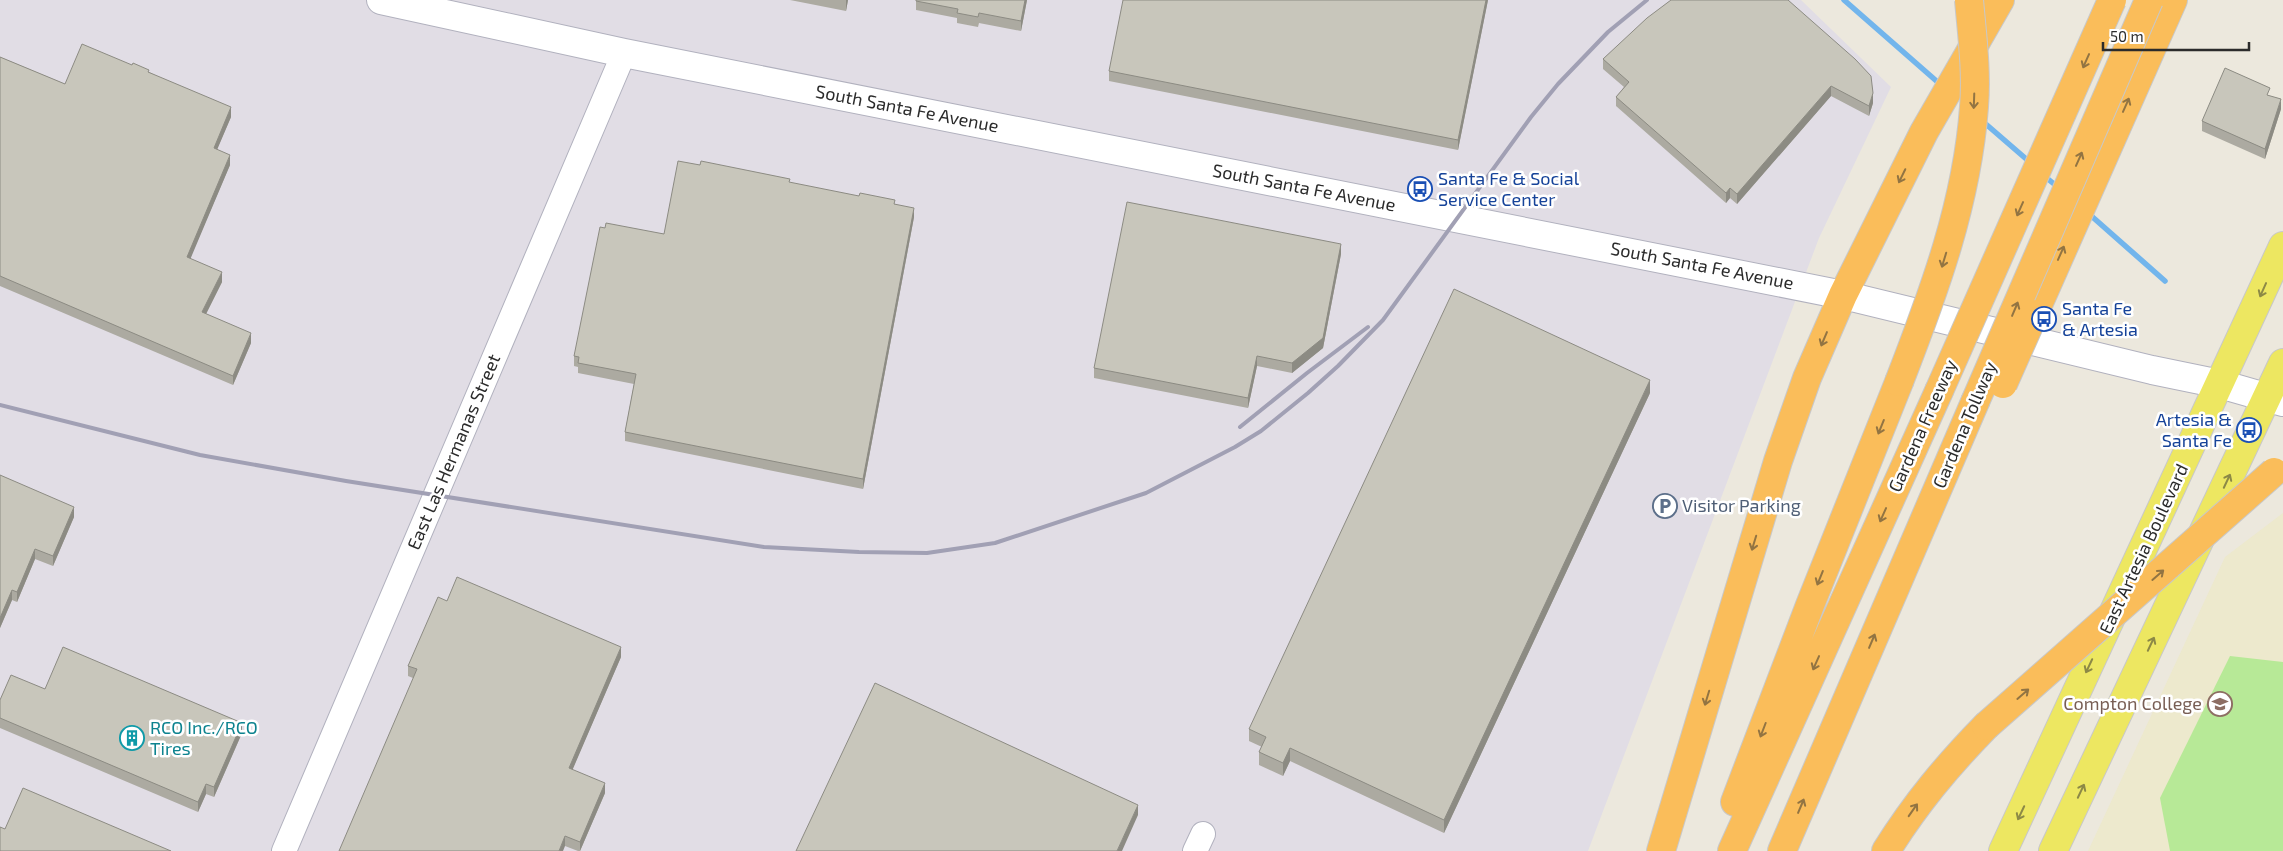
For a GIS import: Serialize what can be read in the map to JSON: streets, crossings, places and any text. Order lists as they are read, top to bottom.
{
  "streets": {
    "highway": ["Gardena Tollway", "Gardena Freeway"],
    "main road": ["South Santa Fe Avenue", "East Artesia Boulevard"],
    "street": ["East Las Hermanas Street"]
  },
  "crossings": [
    ["South Santa Fe Avenue", "East Las Hermanas Street"],
    ["South Santa Fe Avenue", "East Artesia Boulevard"]
  ],
  "places": {
    "bus stop": ["Santa Fe & Social Service Center", "Santa Fe & Artesia", "Artesia & Santa Fe"],
    "parking": ["Visitor Parking"],
    "school or university": ["Compton College"],
    "building": ["RCO Inc./RCO Tires"]
  },
  "scale_bar": "50 m"
}
